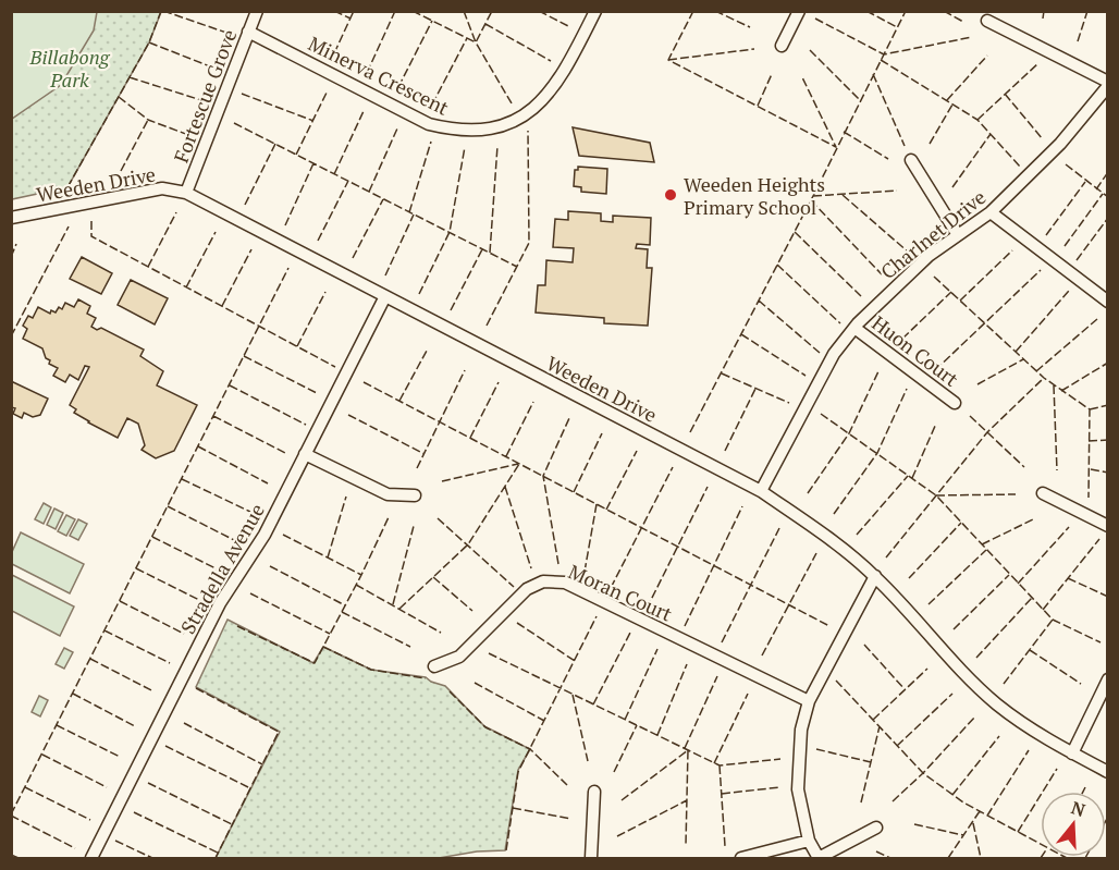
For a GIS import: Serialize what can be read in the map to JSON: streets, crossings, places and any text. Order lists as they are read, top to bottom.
{
  "streets": {
    "street": [
      "Minerva Crescent",
      "Fortescue Grove",
      "Weeden Drive",
      "Charlnet Drive",
      "Huon Court",
      "Stradella Avenue",
      "Moran Court"
    ]
  },
  "crossings": [
    ["Minerva Crescent", "Fortescue Grove"],
    ["Fortescue Grove", "Weeden Drive"],
    ["Weeden Drive", "Charlnet Drive"],
    ["Weeden Drive", "Stradella Avenue"],
    ["Charlnet Drive", "Huon Court"]
  ],
  "parks": ["Billabong Park"],
  "places": ["Weeden Heights Primary School"],
  "north": "top"
}
